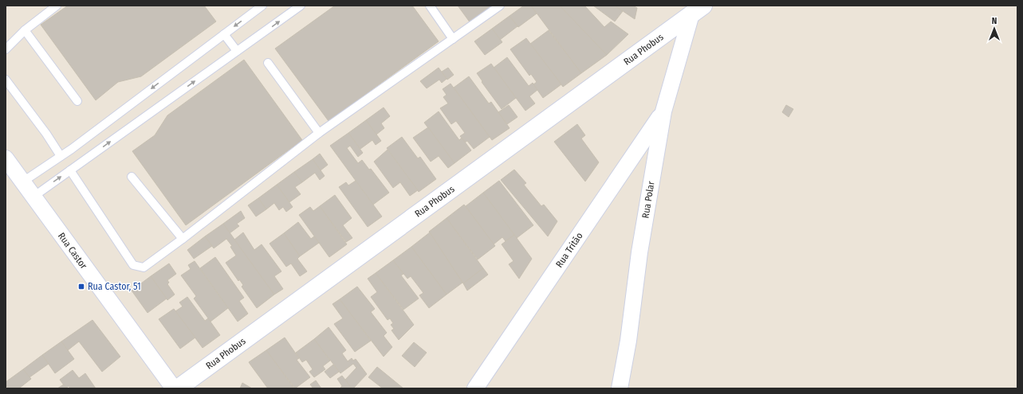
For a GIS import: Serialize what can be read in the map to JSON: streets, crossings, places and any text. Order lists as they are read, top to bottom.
{
  "streets": {
    "street": [
      "Rua Phobus",
      "Rua Polar",
      "Rua Tritão",
      "Rua Castor"
    ]
  },
  "crossings": [
    ["Rua Phobus", "Rua Polar"],
    ["Rua Polar", "Rua Tritão"]
  ],
  "places": {
    "transit": ["Rua Castor, 51"]
  },
  "north": "top"
}
